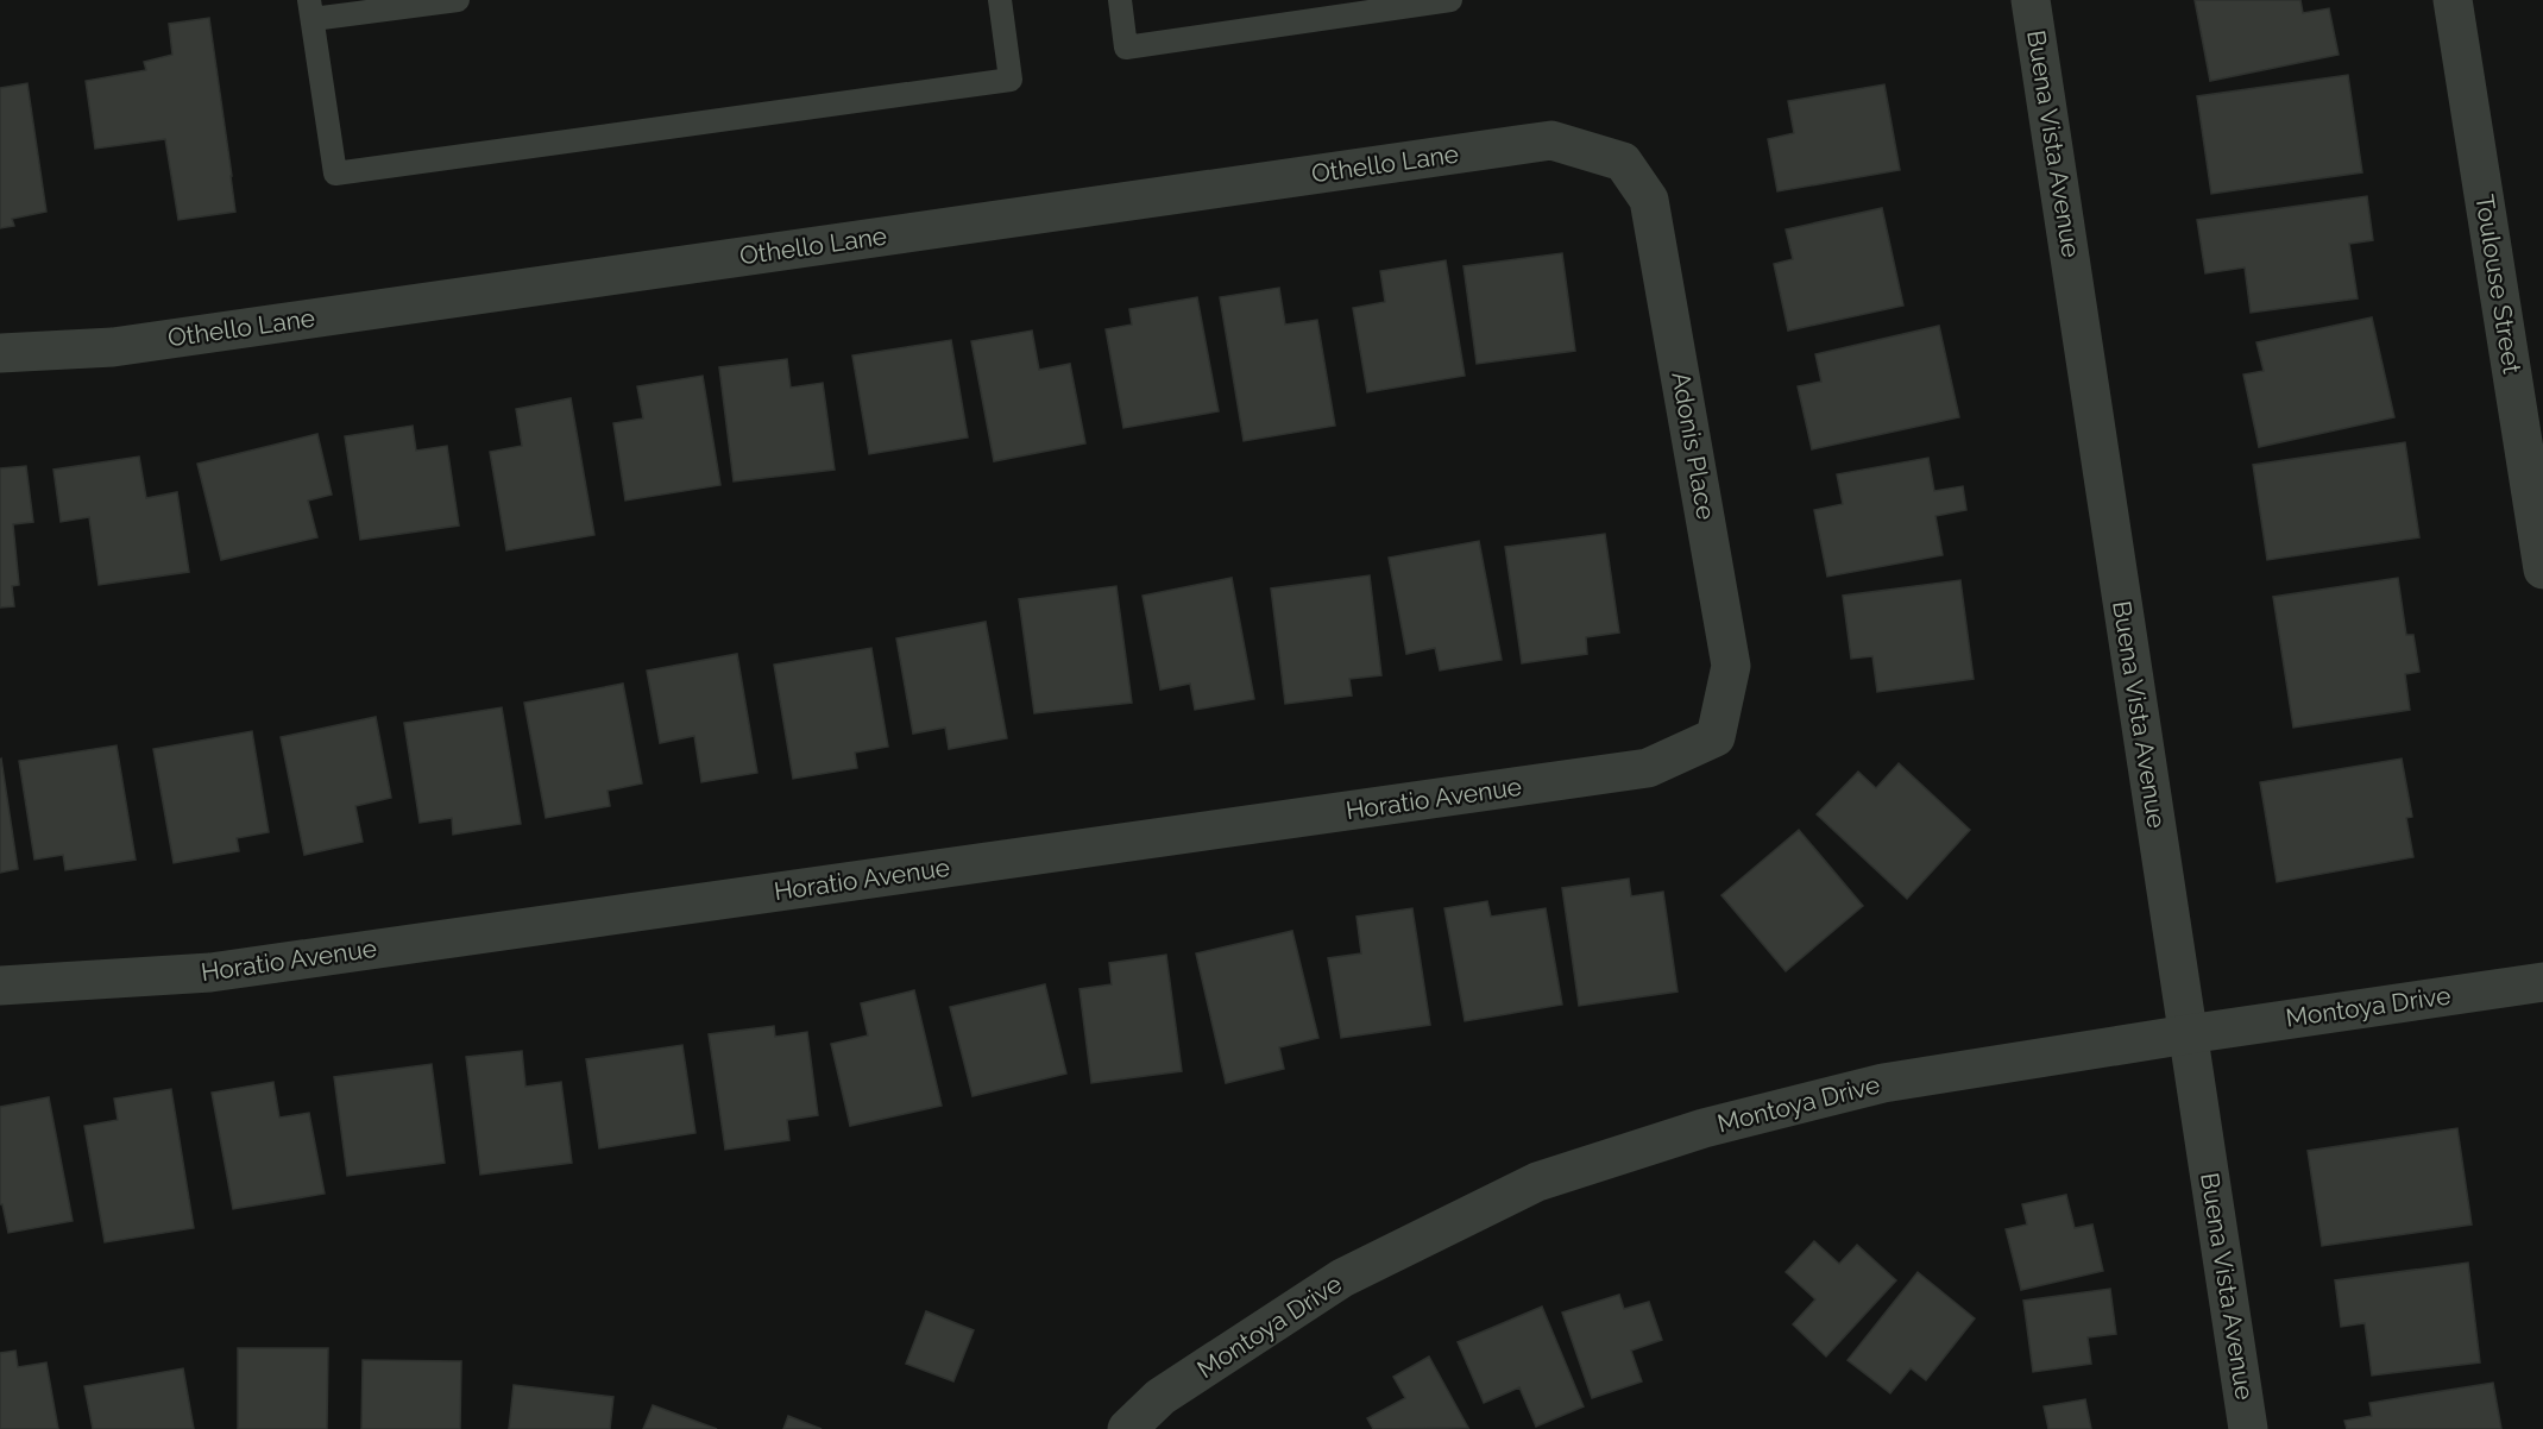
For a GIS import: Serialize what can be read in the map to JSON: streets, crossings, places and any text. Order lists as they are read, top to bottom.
{
  "streets": {
    "street": [
      "Buena Vista Avenue",
      "Othello Lane",
      "Toulouse Street",
      "Adonis Place",
      "Horatio Avenue",
      "Montoya Drive"
    ]
  },
  "crossings": [
    ["Buena Vista Avenue", "Montoya Drive"],
    ["Othello Lane", "Adonis Place"],
    ["Adonis Place", "Horatio Avenue"]
  ]
}
